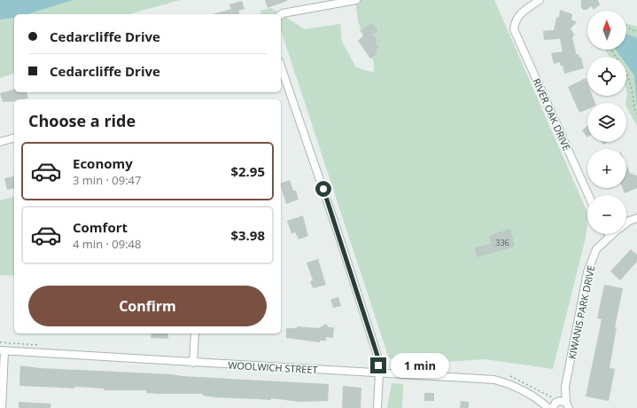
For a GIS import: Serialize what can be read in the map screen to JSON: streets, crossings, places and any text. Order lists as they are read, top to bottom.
{
  "streets": {
    "street": ["RIVER OAK DRIVE", "KIWANIS PARK DRIVE", "WOOLWICH STREET"]
  },
  "crossings": [
    ["KIWANIS PARK DRIVE", "WOOLWICH STREET"]
  ],
  "house_numbers": ["336"],
  "north": "top",
  "page": {
    "map_buttons": ["+", "−"],
    "banner": ["Cedarcliffe Drive", "Cedarcliffe Drive"],
    "heading": "Choose a ride",
    "list": [
      {
        "name": "Economy",
        "note": "3 min · 09:47",
        "value": "$2.95"
      },
      {
        "name": "Comfort",
        "note": "4 min · 09:48",
        "value": "$3.98"
      }
    ],
    "buttons": "Confirm",
    "bubble": "1 min"
  }
}
